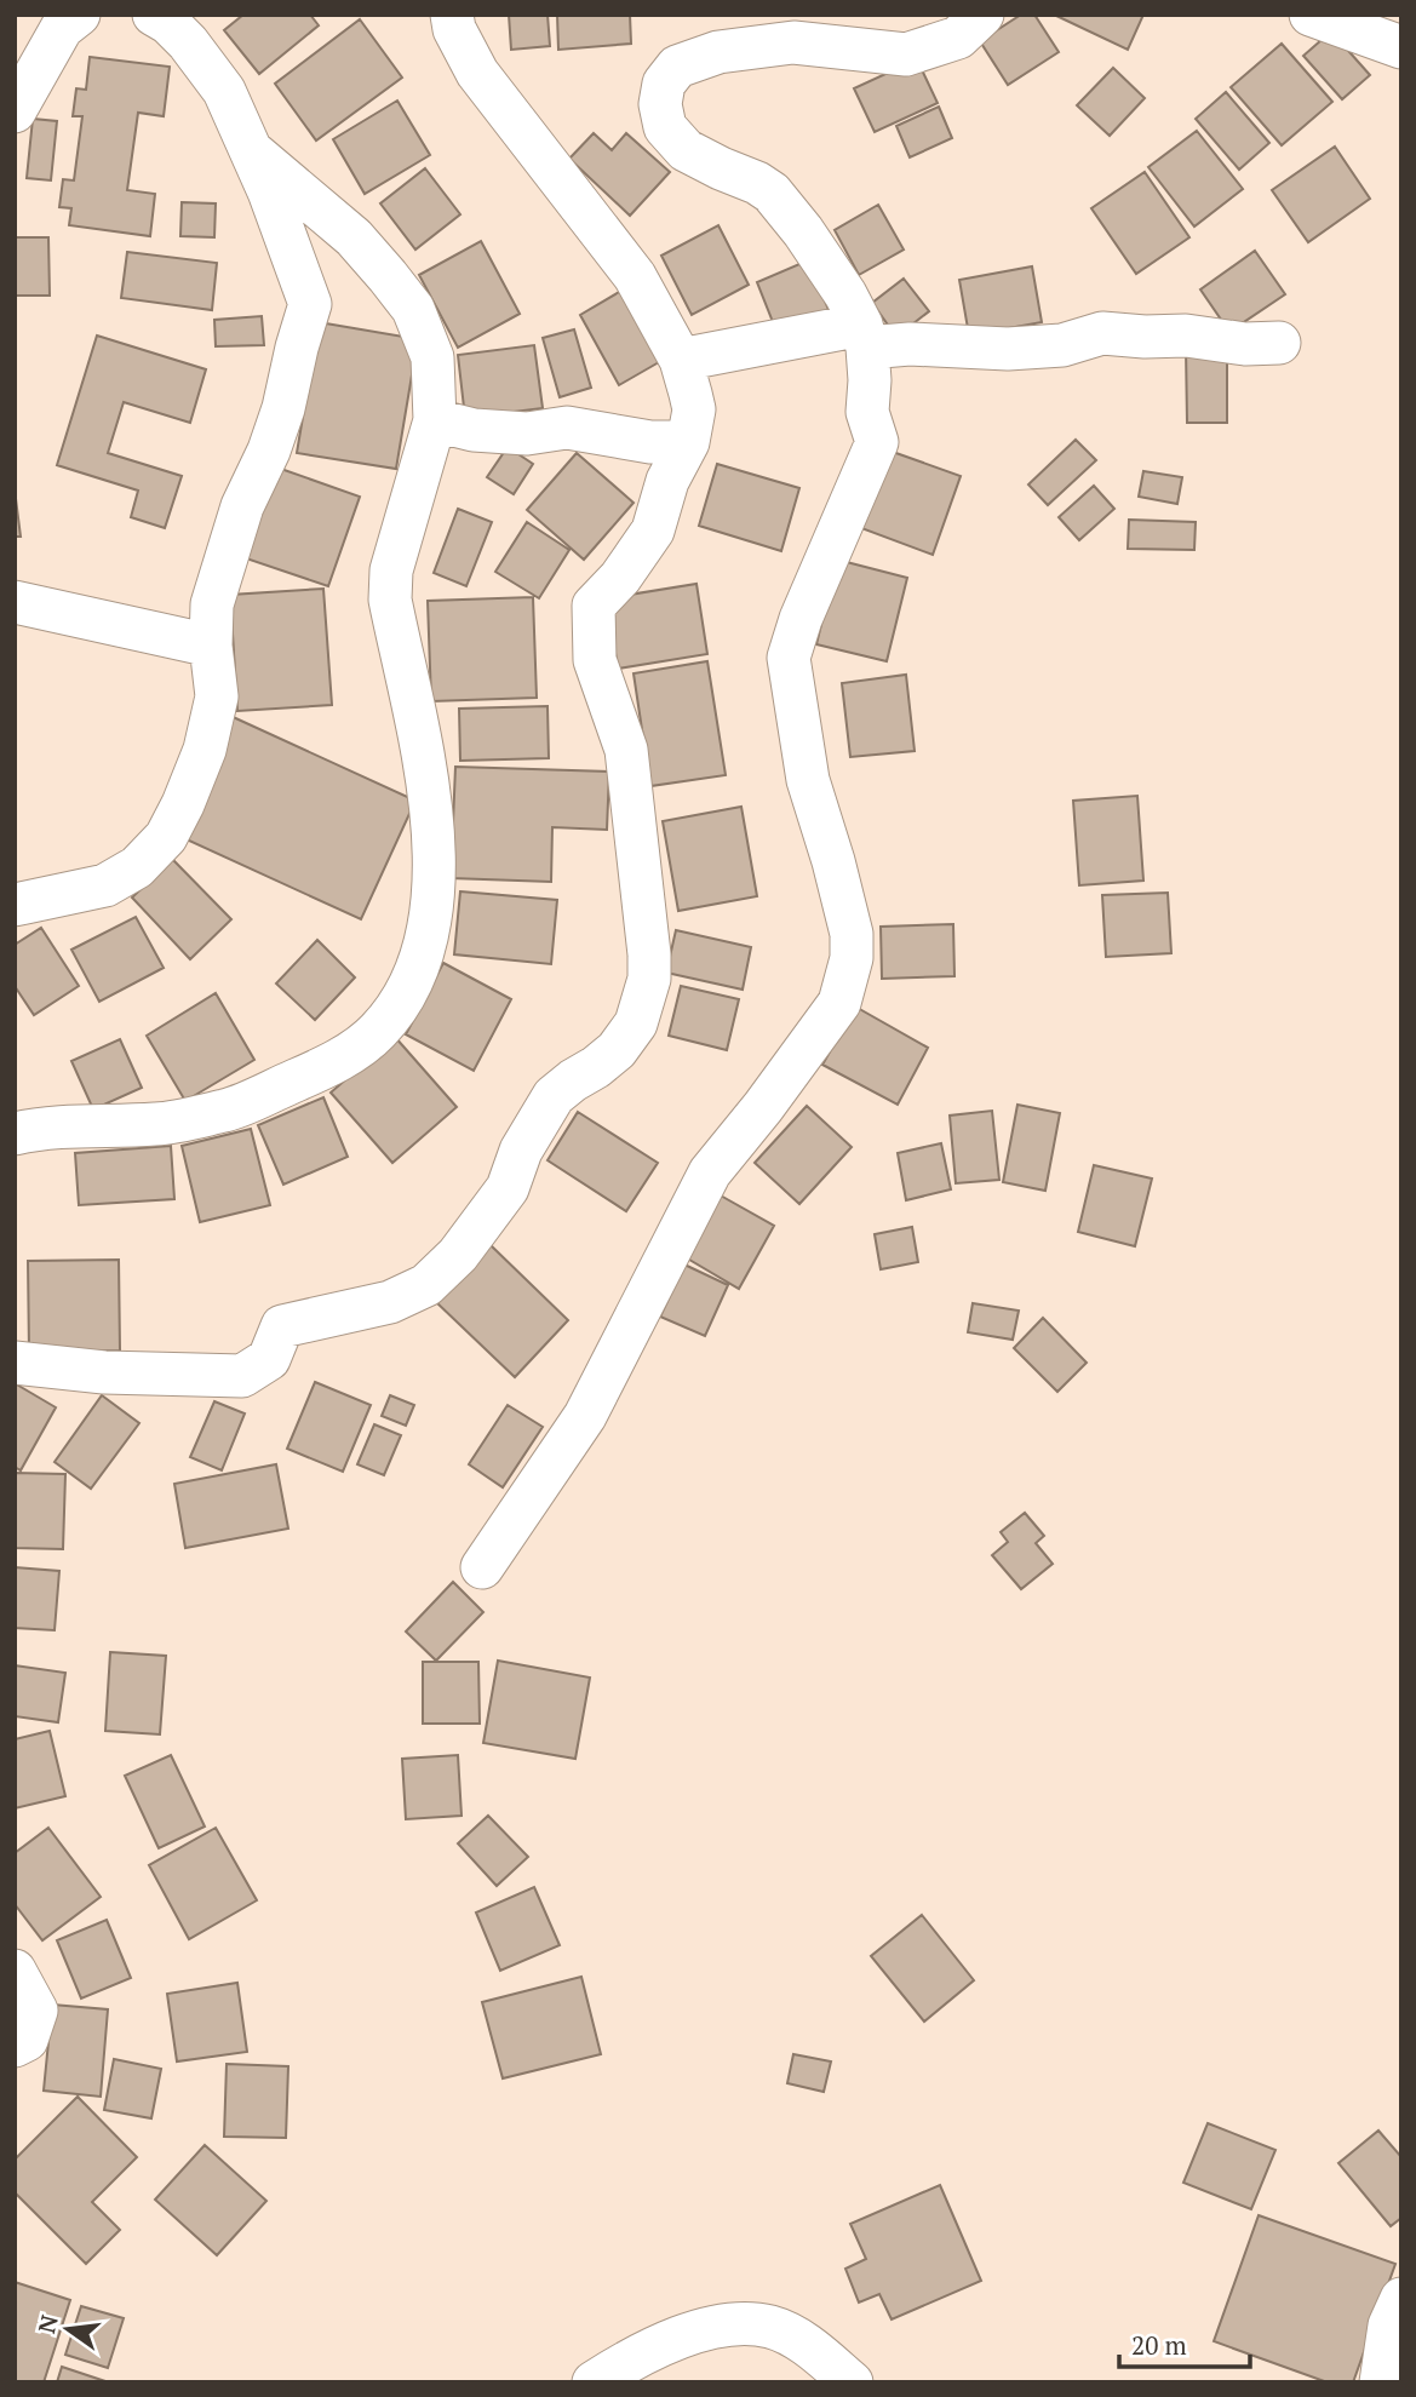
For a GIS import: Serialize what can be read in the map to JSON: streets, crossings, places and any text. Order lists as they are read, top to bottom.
{
  "scale_bar": "20 m",
  "north": "left"
}
